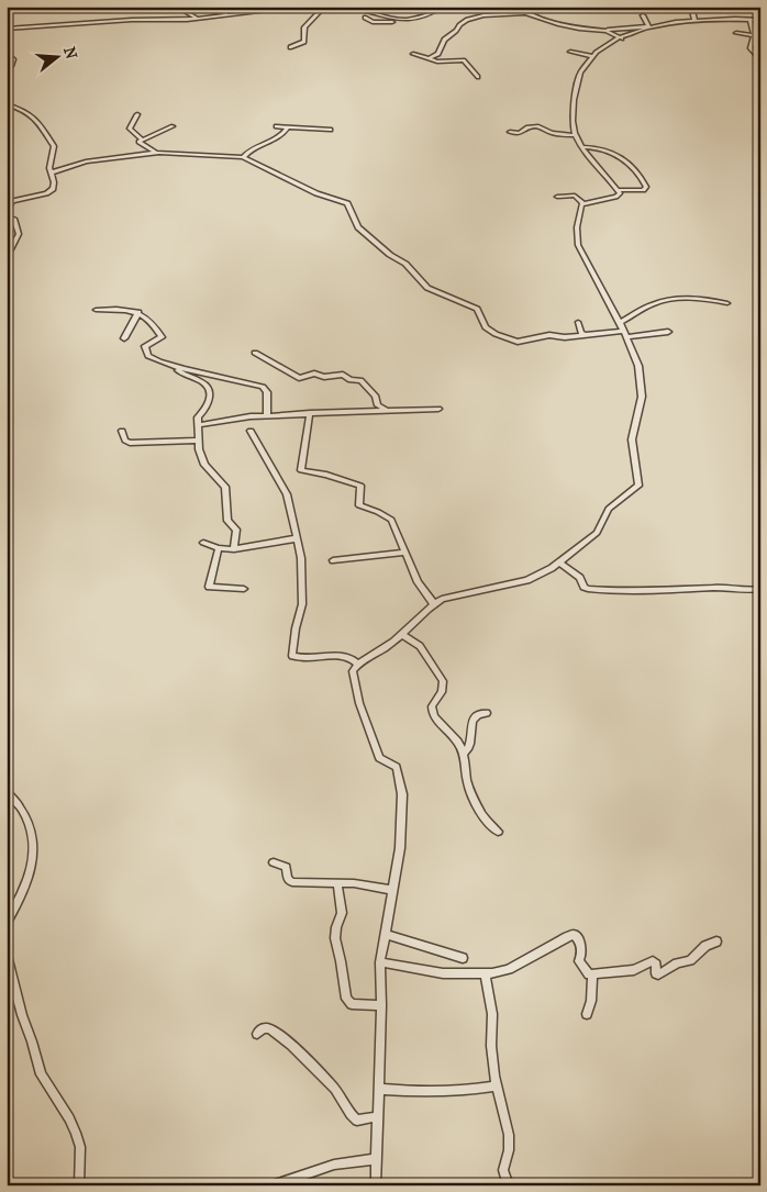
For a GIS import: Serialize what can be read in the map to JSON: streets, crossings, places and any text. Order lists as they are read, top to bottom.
{
  "north": "right"
}
